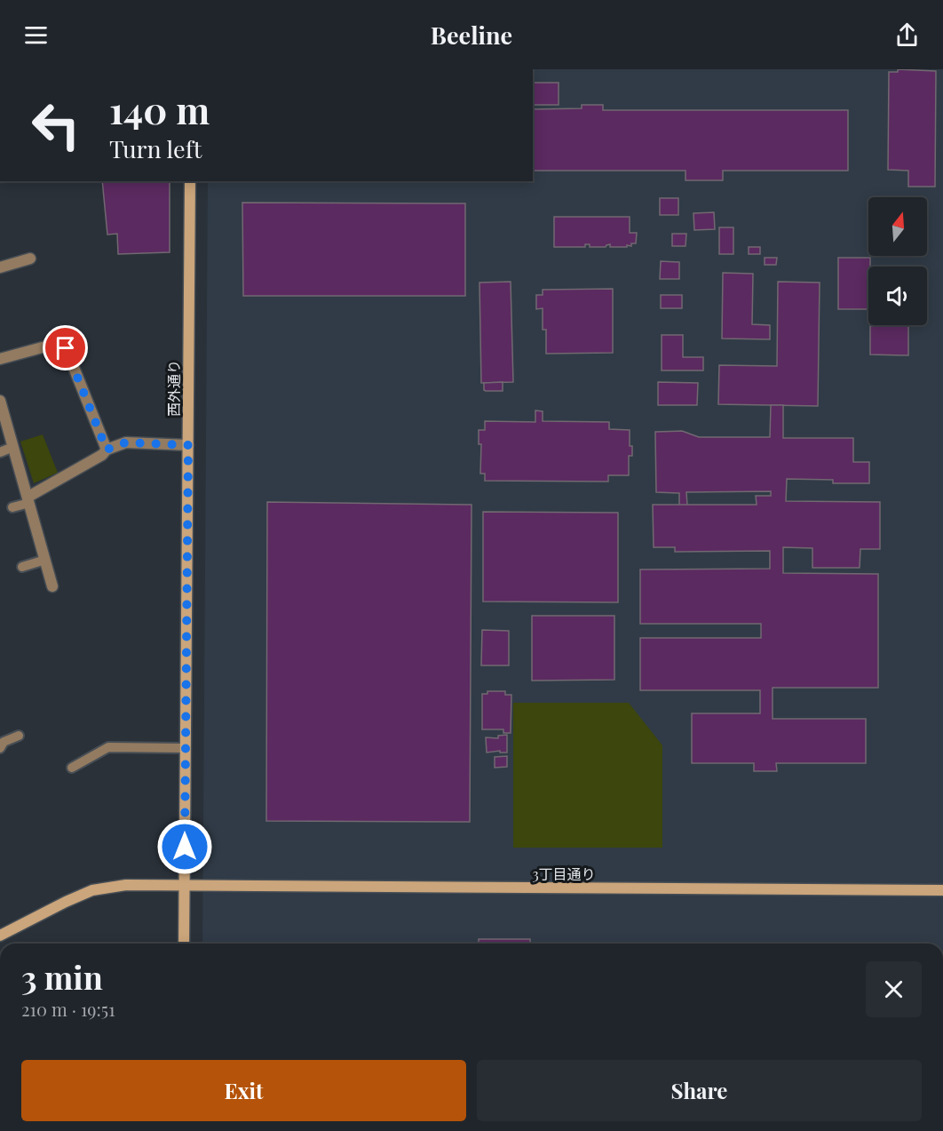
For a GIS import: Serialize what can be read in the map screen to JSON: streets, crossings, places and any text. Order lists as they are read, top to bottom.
{
  "streets": {
    "street": ["西外通り", "3丁目通り"]
  },
  "crossings": [
    ["西外通り", "3丁目通り"]
  ],
  "north": "top",
  "page": {
    "header": "Beeline",
    "turn": ["140 m", "Turn left"],
    "heading": ["3 min", "210 m · 19:51"],
    "buttons": ["Exit", "Share"]
  }
}
